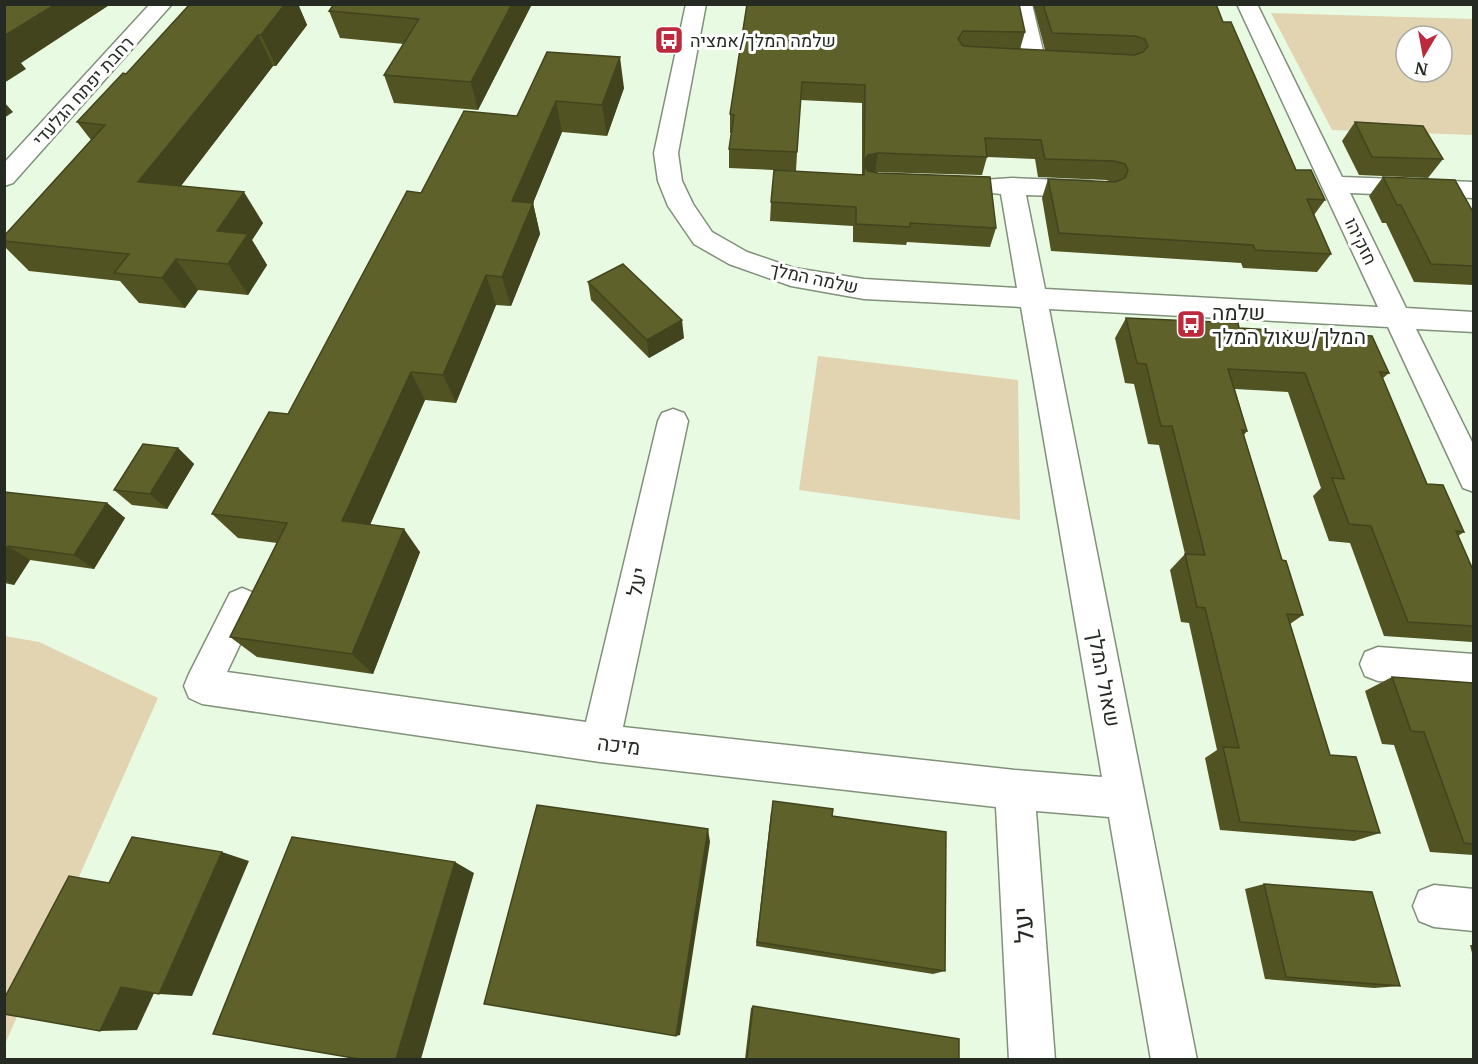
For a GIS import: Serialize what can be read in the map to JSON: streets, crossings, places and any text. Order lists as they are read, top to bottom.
{
  "streets": {
    "street": [
      "רחבת יפתח הגלעדי",
      "חזקיהו",
      "שלמה המלך",
      "יעל",
      "שאול המלך",
      "מיכה"
    ]
  },
  "crossings": [
    ["חזקיהו", "שלמה המלך"],
    ["שלמה המלך", "שאול המלך"],
    ["יעל", "מיכה"],
    ["שאול המלך", "מיכה"]
  ],
  "places": {
    "bus stop": ["שלמה המלך/אמציה", "שלמה המלך/שאול המלך"]
  },
  "north": "bottom"
}
